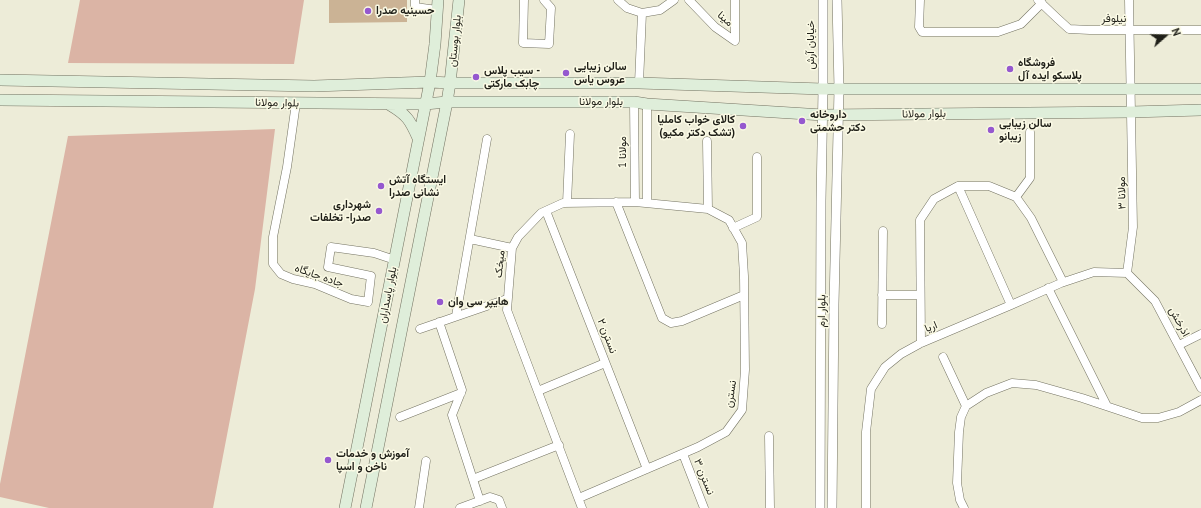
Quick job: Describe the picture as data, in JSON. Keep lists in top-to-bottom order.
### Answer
{
  "streets": {
    "main road": ["بلوار بوستان", "بلوار مولانا", "بلوار پاسداران"],
    "street": [
      "مینا",
      "نیلوفر",
      "خیابان آرش",
      "مولانا 1",
      "مولانا ۳",
      "میخک",
      "جاده جایگاه",
      "بلوار ارم",
      "اذرخش",
      "اریا",
      "نسترن ۲",
      "نسترن",
      "نسترن ۳"
    ]
  },
  "crossings": [
    ["نیلوفر", "مولانا ۳"],
    ["بلوار بوستان", "بلوار مولانا"],
    ["بلوار بوستان", "بلوار پاسداران"],
    ["خیابان آرش", "بلوار مولانا"],
    ["خیابان آرش", "بلوار ارم"],
    ["بلوار مولانا", "مولانا 1"],
    ["بلوار مولانا", "مولانا ۳"],
    ["بلوار مولانا", "جاده جایگاه"],
    ["بلوار مولانا", "بلوار پاسداران"],
    ["بلوار مولانا", "بلوار ارم"],
    ["مولانا 1", "میخک"],
    ["مولانا ۳", "اذرخش"],
    ["مولانا ۳", "اریا"],
    ["میخک", "نسترن ۲"],
    ["میخک", "نسترن"],
    ["جاده جایگاه", "بلوار پاسداران"],
    ["اذرخش", "اریا"],
    ["نسترن ۲", "نسترن"],
    ["نسترن", "نسترن ۳"]
  ],
  "places": [
    "حسینیه صدرا",
    "فروشگاه پلاسکو ایده آل",
    "سالن زیبایی عروس یاس",
    "سیب پلاس - چابک مارکتی",
    "داروخانه دکتر حشمتی",
    "کالای خواب کاملیا (تشک دکتر مکیو)",
    "سالن‌ زیبایی زیبانو",
    "ایستگاه آتش نشانی صدرا",
    "شهرداری صدرا- تخلفات",
    "هایپر سی وان",
    "آموزش و خدمات ناخن و اسپا"
  ],
  "north": "right"
}
